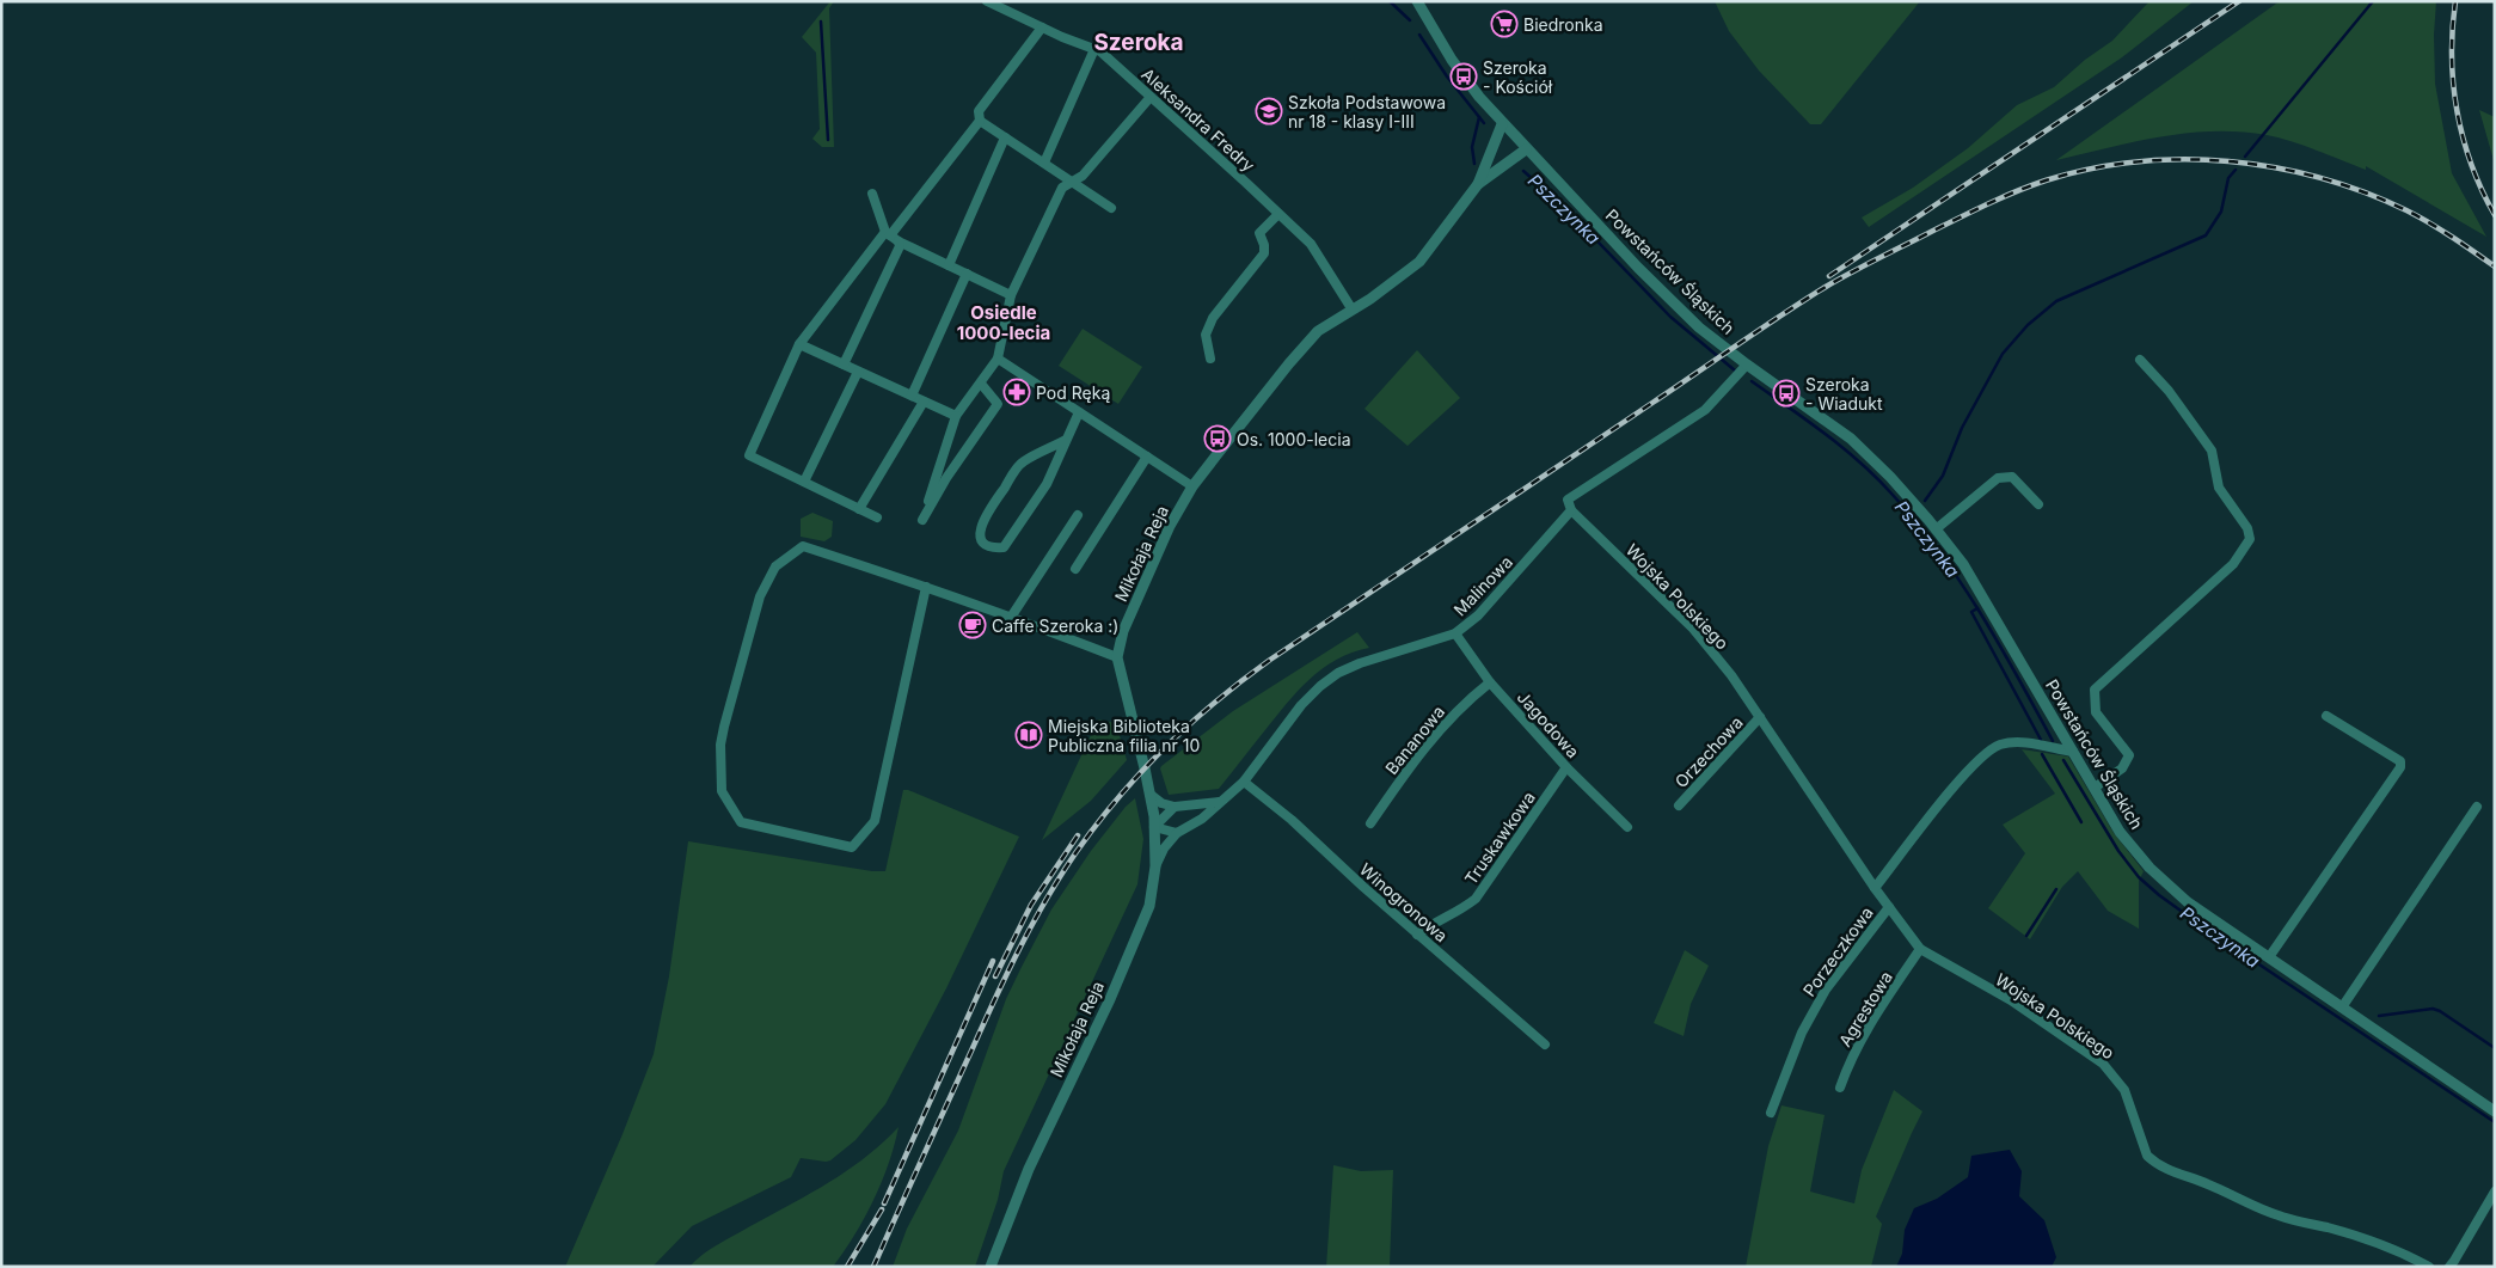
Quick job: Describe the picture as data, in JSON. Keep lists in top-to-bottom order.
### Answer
{
  "streets": {
    "street": [
      "Aleksandra Fredry",
      "Powstańców Śląskich",
      "Mikołaja Reja",
      "Malinowa",
      "Wojska Polskiego",
      "Jagodowa",
      "Bananowa",
      "Orzechowa",
      "Truskawkowa",
      "Winogronowa",
      "Porzeczkowa",
      "Agrestowa"
    ]
  },
  "crossings": [
    ["Aleksandra Fredry", "Mikołaja Reja"],
    ["Powstańców Śląskich", "Mikołaja Reja"],
    ["Powstańców Śląskich", "Malinowa"],
    ["Malinowa", "Wojska Polskiego"],
    ["Malinowa", "Jagodowa"],
    ["Malinowa", "Winogronowa"],
    ["Wojska Polskiego", "Orzechowa"],
    ["Wojska Polskiego", "Porzeczkowa"],
    ["Wojska Polskiego", "Agrestowa"],
    ["Jagodowa", "Bananowa"],
    ["Jagodowa", "Truskawkowa"],
    ["Truskawkowa", "Winogronowa"]
  ],
  "districts": ["Szeroka", "Osiedle 1000-lecia"],
  "water": ["Pszczynka"],
  "places": {
    "supermarket": ["Biedronka"],
    "bus stop": ["Szeroka - Kościół", "Szeroka - Wiadukt", "Os. 1000-lecia"],
    "school or university": ["Szkoła Podstawowa nr 18 - klasy I-III"],
    "pharmacy": ["Pod Ręką"],
    "cafe": ["Caffe Szeroka :)"],
    "library": ["Miejska Biblioteka Publiczna filia nr 10"]
  }
}
